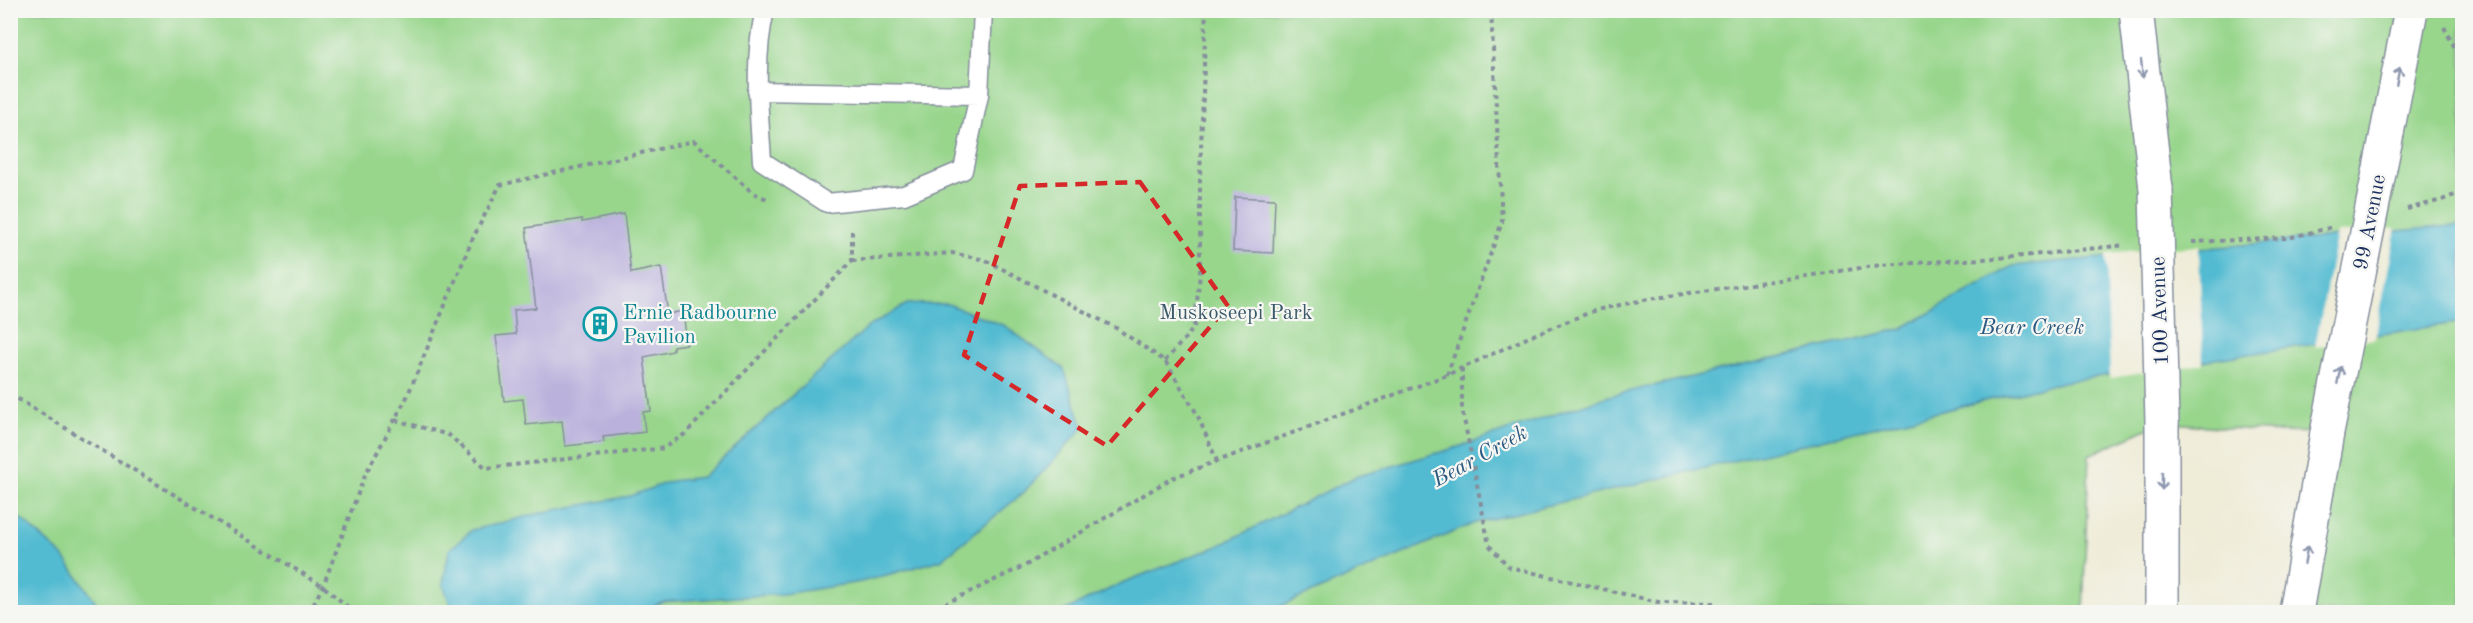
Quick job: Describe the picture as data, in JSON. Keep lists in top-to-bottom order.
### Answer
{
  "streets": {
    "main road": ["99 Avenue", "100 Avenue"]
  },
  "one_way": ["99 Avenue", "100 Avenue"],
  "water": ["Bear Creek"],
  "parks": ["Muskoseepi Park"],
  "places": {
    "building": ["Ernie Radbourne Pavilion"]
  }
}
